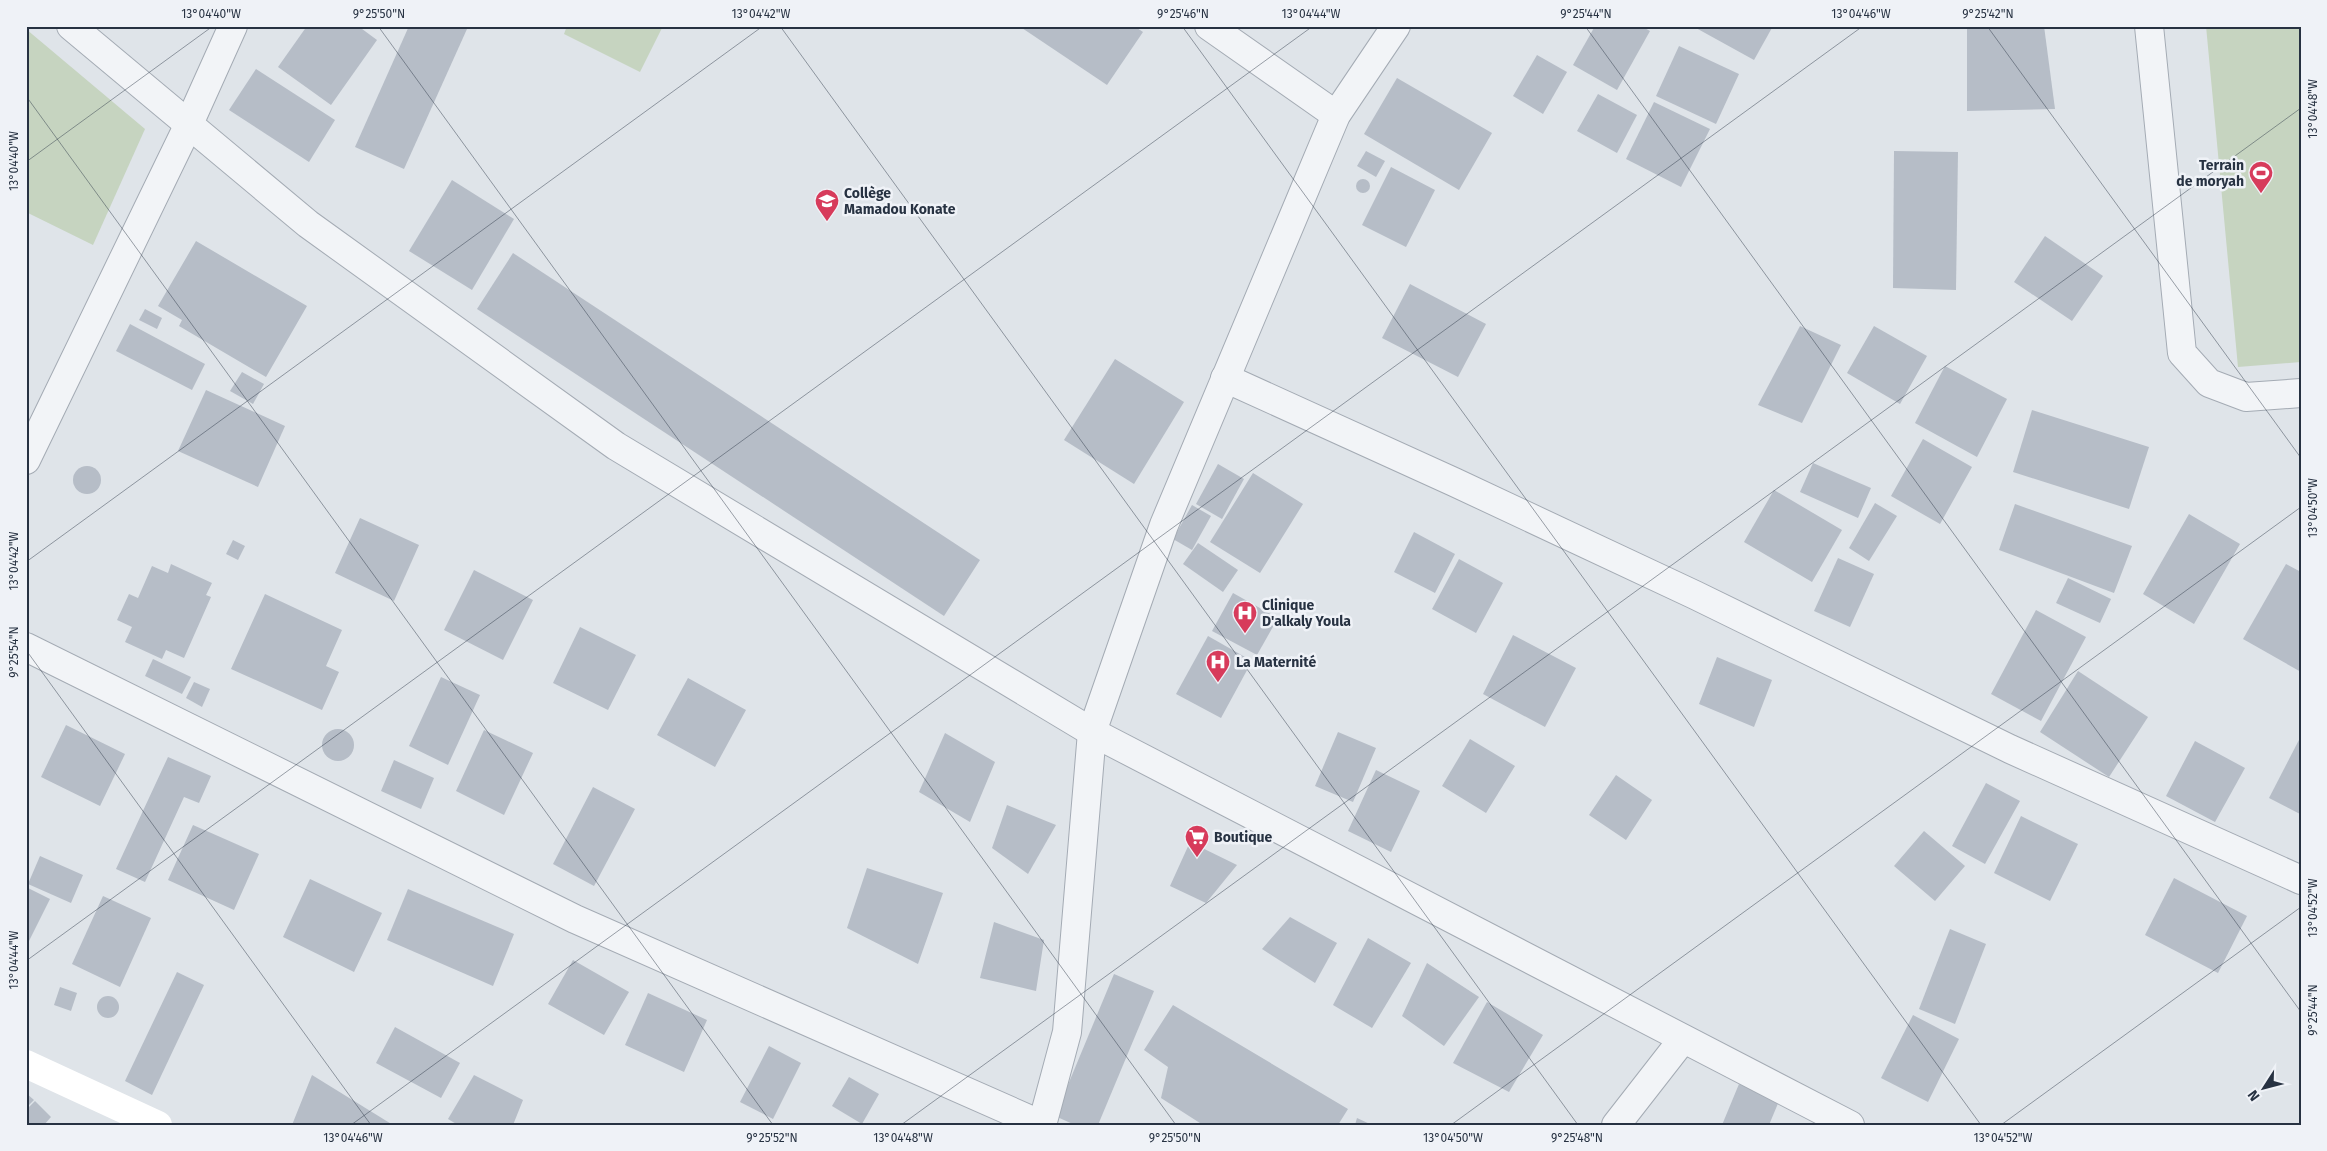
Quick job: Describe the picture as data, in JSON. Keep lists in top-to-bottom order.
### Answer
{
  "places": {
    "sports": ["Terrain de moryah"],
    "school or university": ["Collège Mamadou Konate"],
    "hospital": ["Clinique D'alkaly Youla", "La Maternité"],
    "supermarket": ["Boutique"]
  },
  "north": "bottom left",
  "coordinates": [
    "13°04'40\"W",
    "9°25'50\"N",
    "13°04'42\"W",
    "9°25'46\"N",
    "13°04'44\"W",
    "9°25'44\"N",
    "13°04'46\"W",
    "9°25'42\"N",
    "13°04'48\"W",
    "13°04'50\"W",
    "9°25'54\"N",
    "13°04'52\"W",
    "9°25'52\"N",
    "9°25'48\"N"
  ]
}
